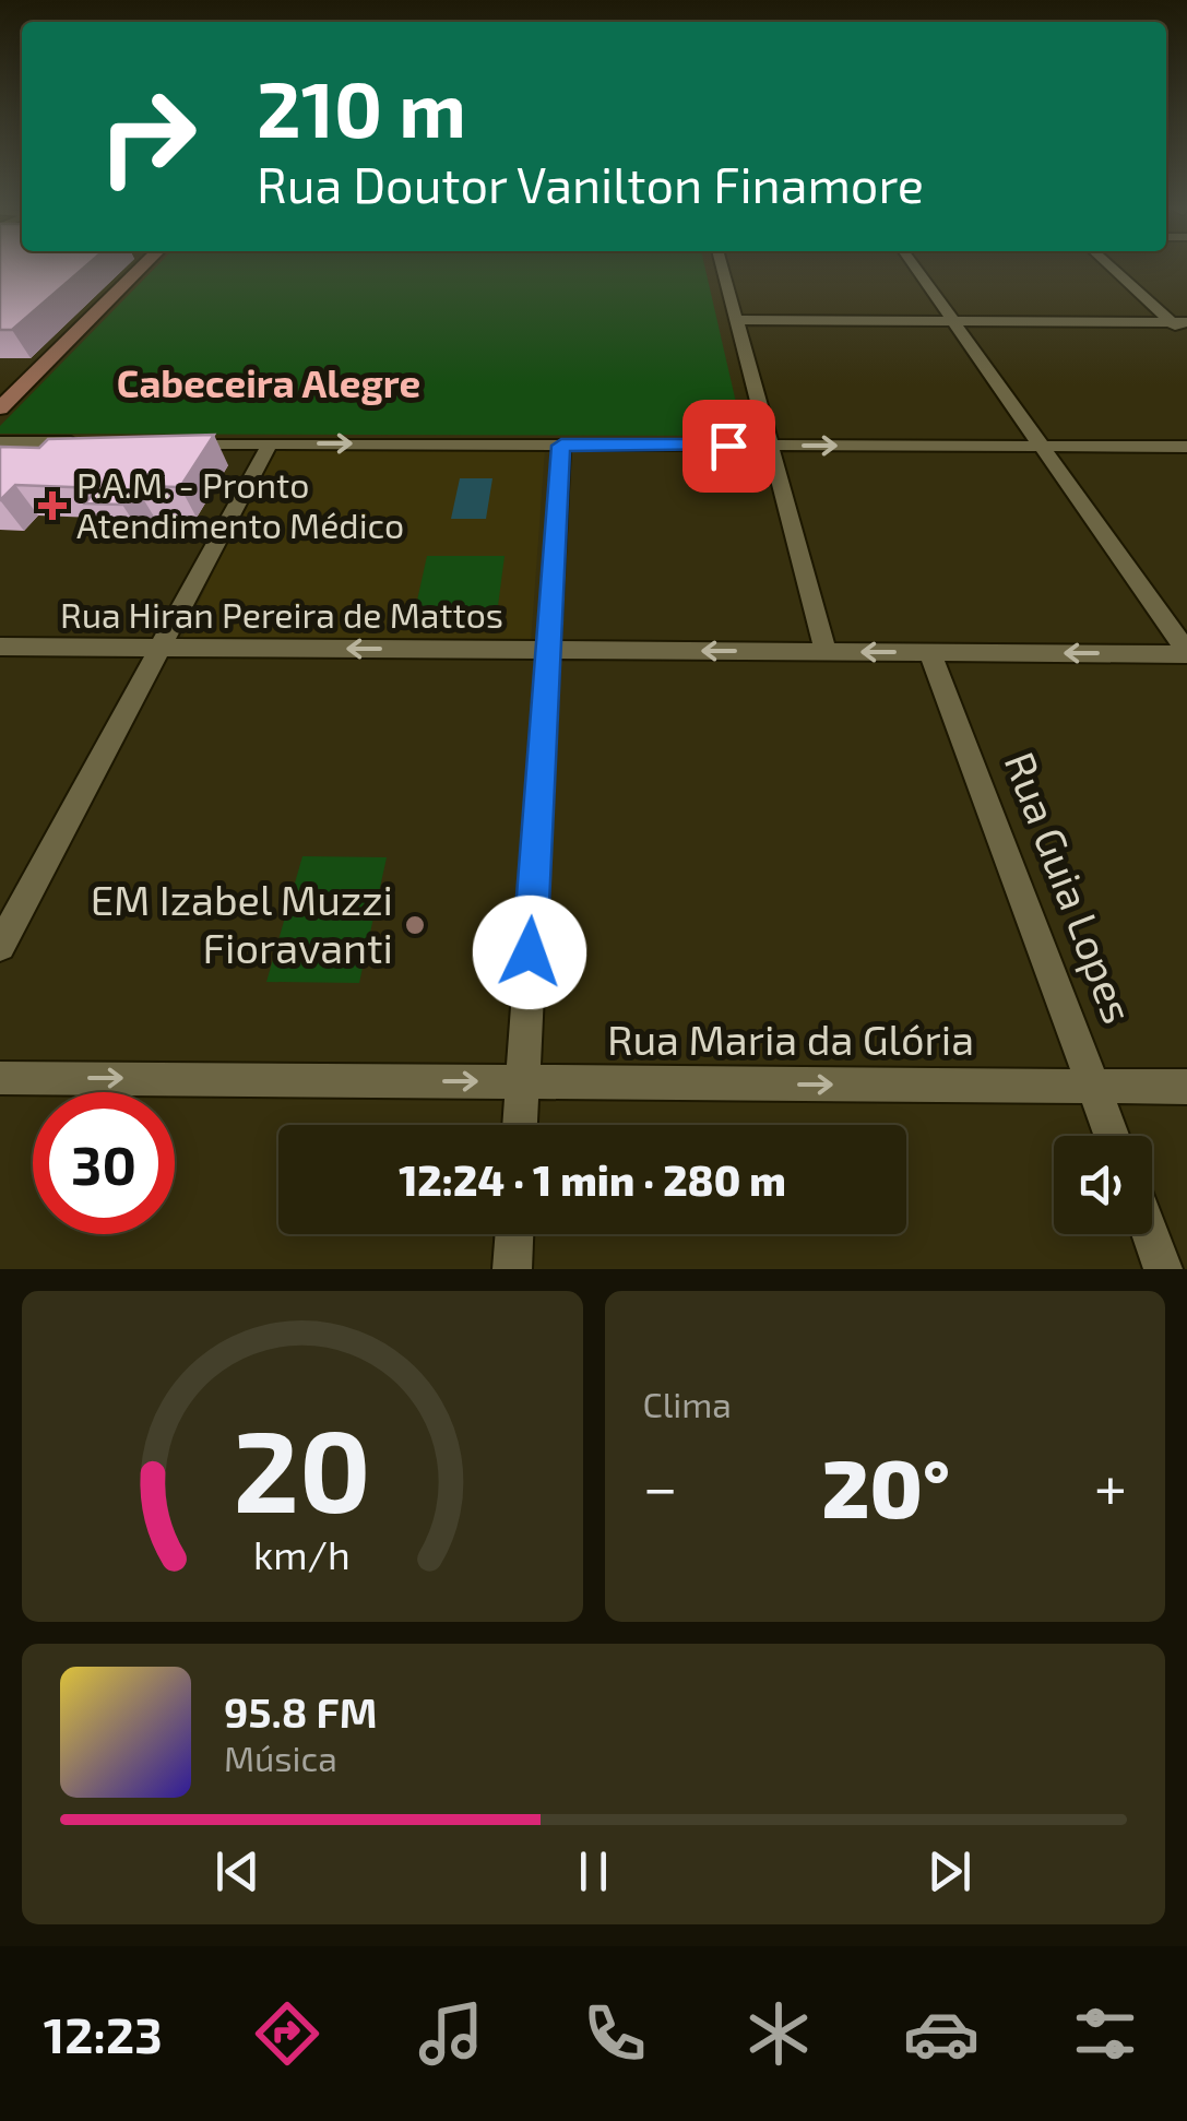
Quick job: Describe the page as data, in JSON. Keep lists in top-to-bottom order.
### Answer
{
  "streets": {
    "street": ["Rua Hiran Pereira de Mattos", "Rua Guia Lopes", "Rua Maria da Glória"]
  },
  "crossings": [
    ["Rua Hiran Pereira de Mattos", "Rua Guia Lopes"],
    ["Rua Guia Lopes", "Rua Maria da Glória"]
  ],
  "one_way": ["Rua Hiran Pereira de Mattos", "Rua Maria da Glória"],
  "districts": ["Cabeceira Alegre"],
  "places": {
    "health": ["P.A.M. - Pronto Atendimento Médico"],
    "other": ["EM Izabel Muzzi Fioravanti"]
  },
  "page": {
    "turn": ["210 m", "Rua Doutor Vanilton Finamore"],
    "limit": "30",
    "trip": "12:24 · 1 min · 280 m",
    "tile": "Clima",
    "heat": ["−", "20°", "+"],
    "song": ["95.8 FM", "Música"],
    "tabs": "12:23",
    "gauge": ["20", "km/h"]
  }
}
